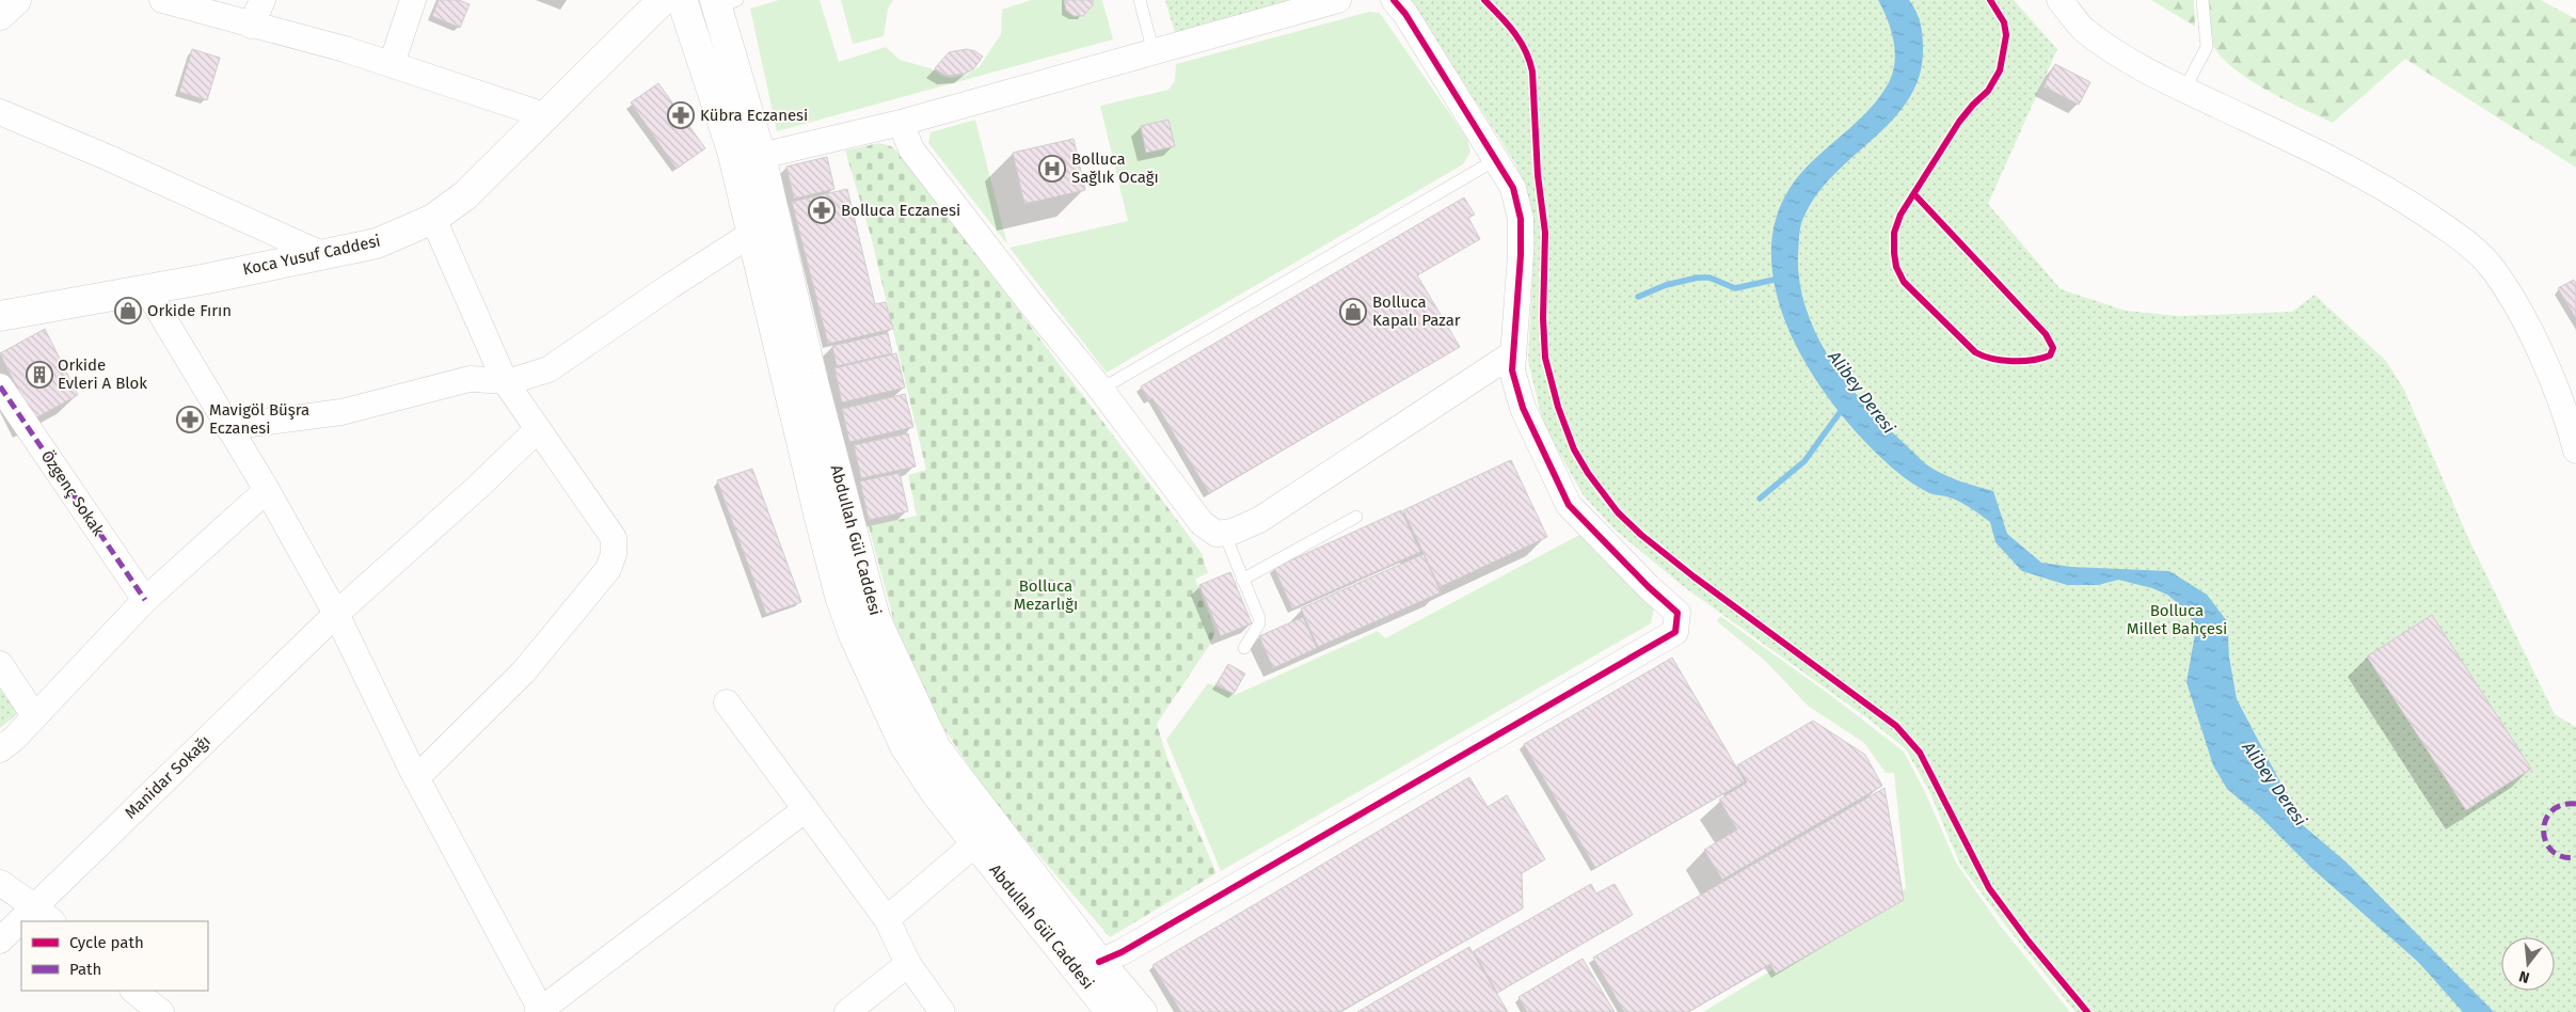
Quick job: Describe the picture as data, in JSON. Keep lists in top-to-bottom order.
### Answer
{
  "streets": {
    "street": [
      "Koca Yusuf Caddesi",
      "Özgenç Sokak",
      "Abdullah Gül Caddesi",
      "Manidar Sokağı"
    ]
  },
  "water": ["Alibey Deresi"],
  "parks": ["Bolluca Mezarlığı", "Bolluca Millet Bahçesi"],
  "places": {
    "pharmacy": ["Kübra Eczanesi", "Bolluca Eczanesi", "Mavigöl Büşra Eczanesi"],
    "hospital": ["Bolluca Sağlık Ocağı"],
    "shop": ["Orkide Fırın", "Bolluca Kapalı Pazar"],
    "building": ["Orkide Evleri A Blok"]
  },
  "legend": ["Cycle path", "Path"],
  "north": "bottom"
}
